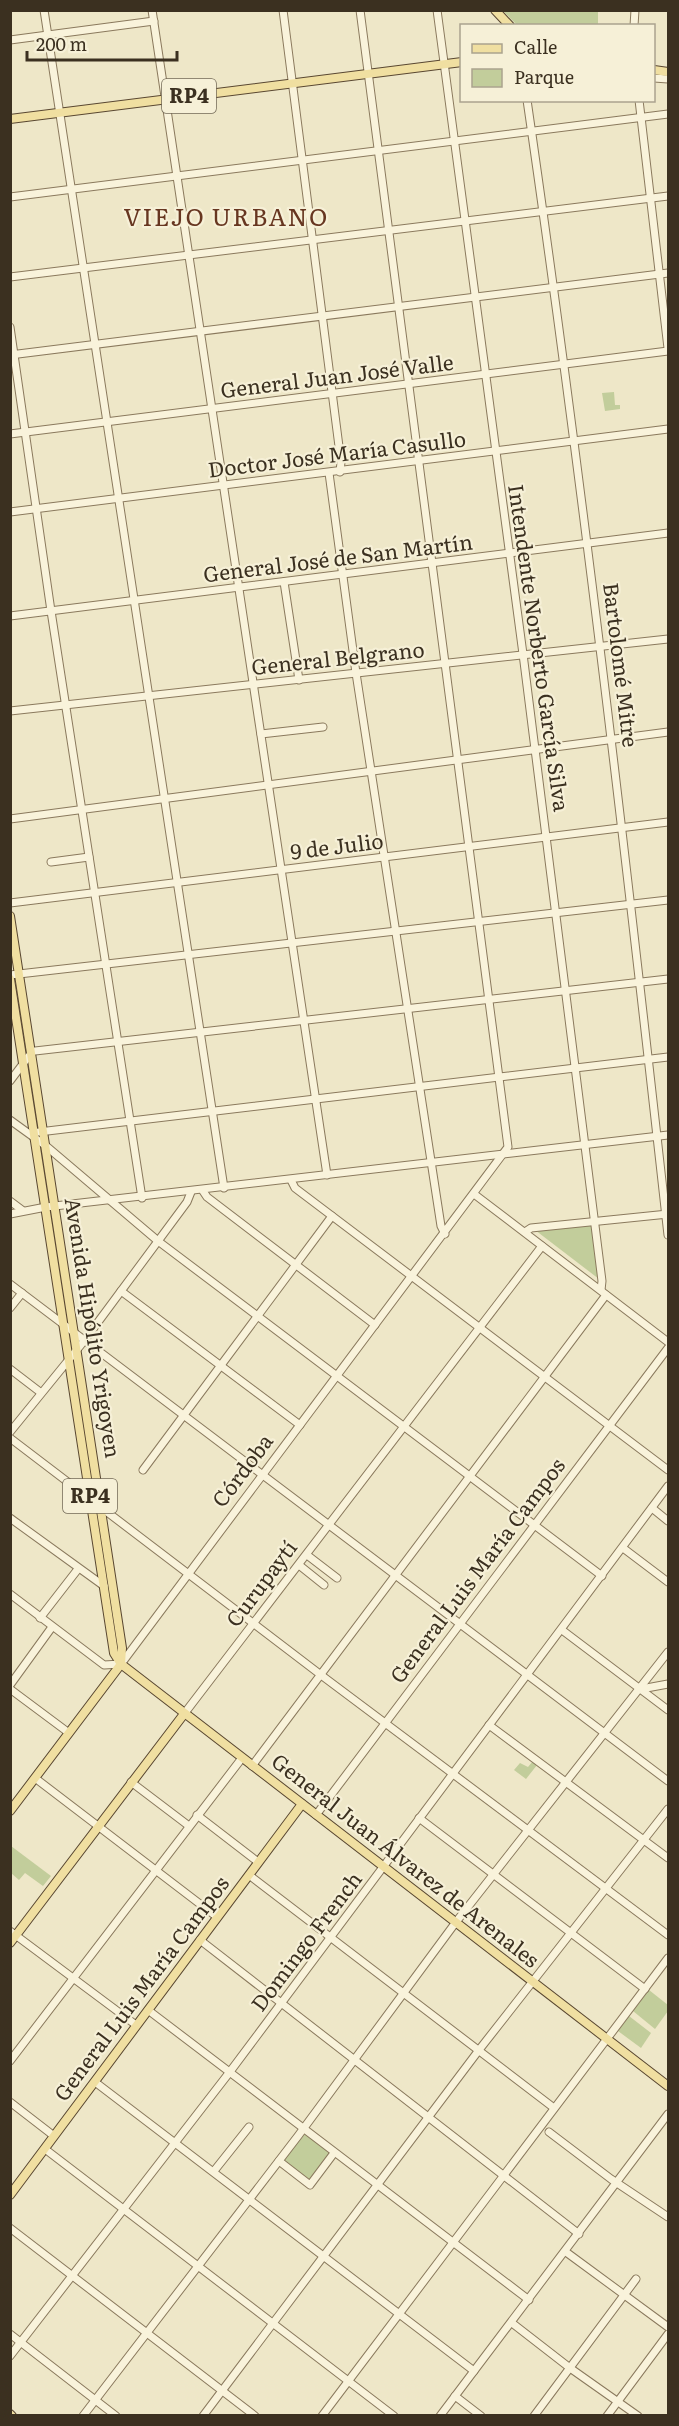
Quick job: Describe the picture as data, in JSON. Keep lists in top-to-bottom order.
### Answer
{
  "streets": {
    "main road": [
      "RP4",
      "Avenida Hipólito Yrigoyen",
      "Córdoba",
      "General Luis María Campos",
      "Curupaytí",
      "General Juan Álvarez de Arenales"
    ],
    "street": [
      "General Juan José Valle",
      "Doctor José María Casullo",
      "General José de San Martín",
      "Intendente Norberto García Silva",
      "General Belgrano",
      "Bartolomé Mitre",
      "9 de Julio",
      "Domingo French"
    ]
  },
  "crossings": [
    ["RP4", "Intendente Norberto García Silva"],
    ["General Juan José Valle", "Intendente Norberto García Silva"],
    ["General Juan José Valle", "Bartolomé Mitre"],
    ["Doctor José María Casullo", "Intendente Norberto García Silva"],
    ["Doctor José María Casullo", "Bartolomé Mitre"],
    ["General José de San Martín", "Intendente Norberto García Silva"],
    ["General José de San Martín", "Bartolomé Mitre"],
    ["Intendente Norberto García Silva", "General Belgrano"],
    ["Intendente Norberto García Silva", "9 de Julio"],
    ["General Belgrano", "Bartolomé Mitre"],
    ["Bartolomé Mitre", "9 de Julio"],
    ["Avenida Hipólito Yrigoyen", "Córdoba"],
    ["Avenida Hipólito Yrigoyen", "General Juan Álvarez de Arenales"],
    ["Córdoba", "General Juan Álvarez de Arenales"],
    ["General Luis María Campos", "General Juan Álvarez de Arenales"],
    ["Curupaytí", "General Juan Álvarez de Arenales"],
    ["General Juan Álvarez de Arenales", "Domingo French"]
  ],
  "districts": ["VIEJO URBANO"],
  "legend": ["Calle", "Parque"],
  "scale_bar": "200 m"
}
